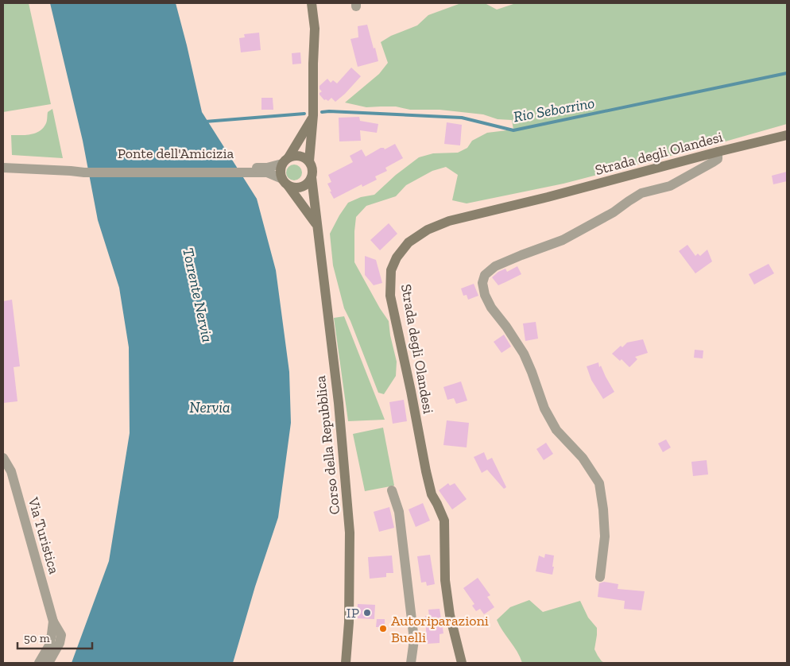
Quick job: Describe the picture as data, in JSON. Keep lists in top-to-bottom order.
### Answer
{
  "streets": {
    "main road": ["Strada degli Olandesi", "Corso della Repubblica"],
    "street": ["Ponte dell'Amicizia", "Via Turistica"]
  },
  "water": ["Rio Seborrino", "Torrente Nervia", "Nervia"],
  "places": ["IP", "Autoriparazioni Buelli"],
  "scale_bar": "50 m"
}
